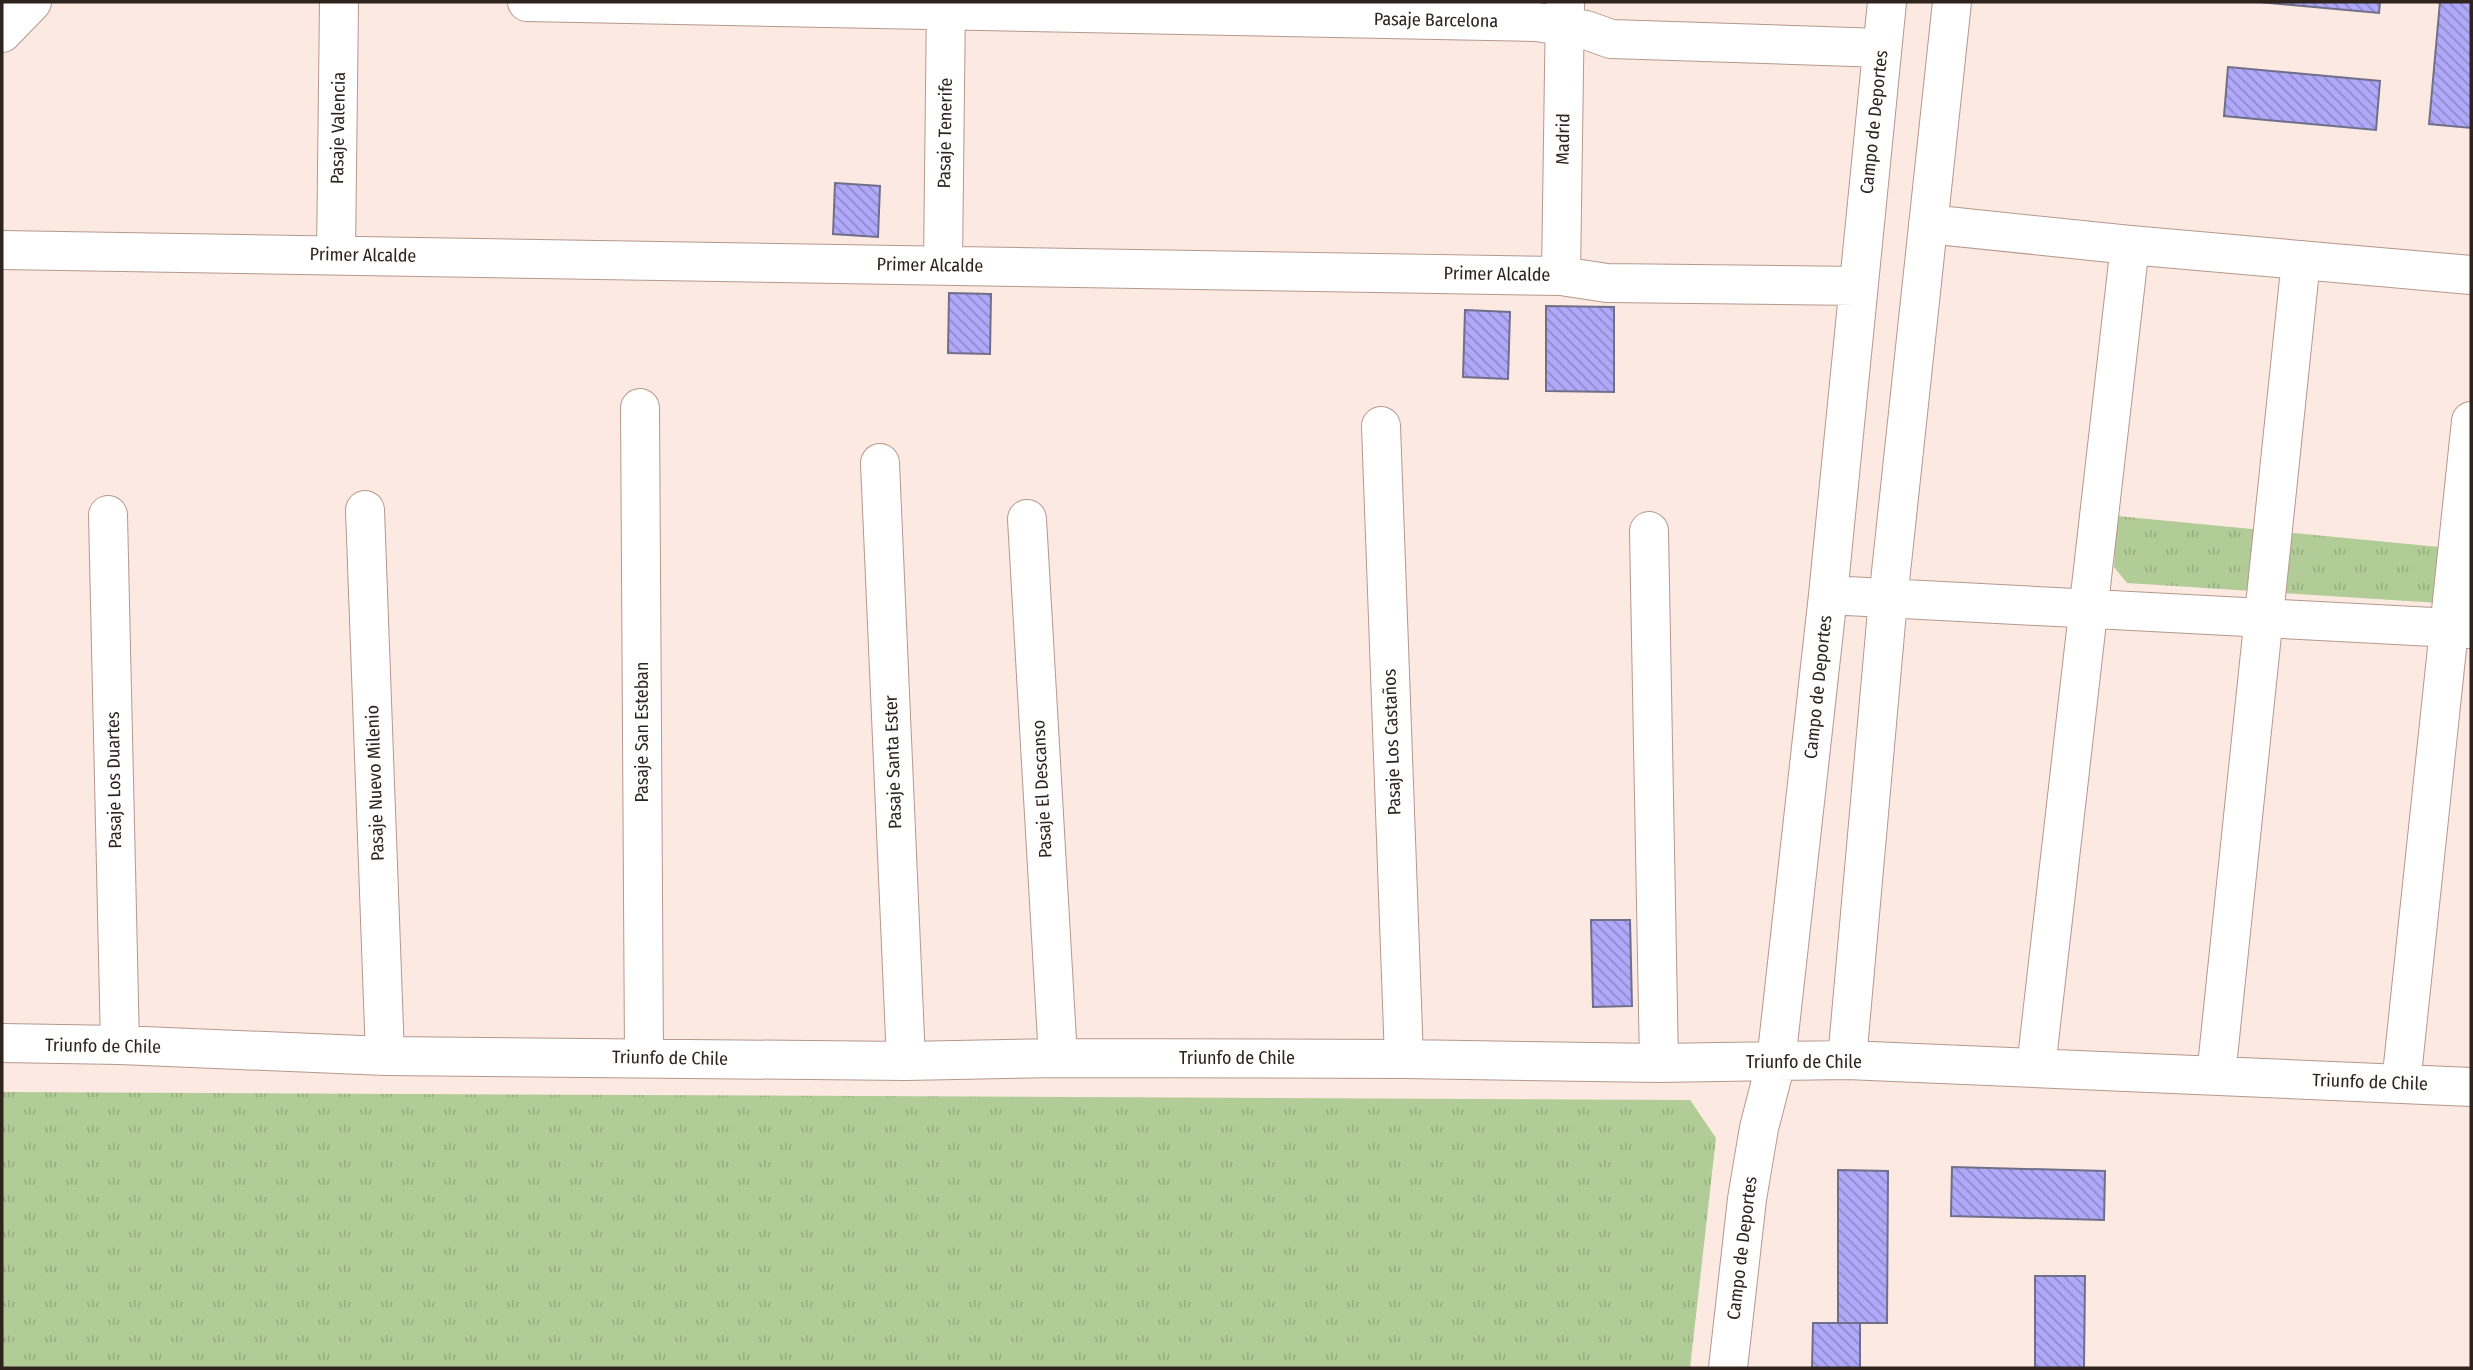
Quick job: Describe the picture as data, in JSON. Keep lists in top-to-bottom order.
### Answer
{
  "streets": {
    "street": [
      "Pasaje Barcelona",
      "Campo de Deportes",
      "Pasaje Valencia",
      "Pasaje Tenerife",
      "Madrid",
      "Primer Alcalde",
      "Pasaje San Esteban",
      "Pasaje Los Castaños",
      "Pasaje Santa Ester",
      "Pasaje Los Duartes",
      "Pasaje Nuevo Milenio",
      "Pasaje El Descanso",
      "Triunfo de Chile"
    ]
  },
  "crossings": [
    ["Pasaje Barcelona", "Campo de Deportes"],
    ["Pasaje Barcelona", "Pasaje Tenerife"],
    ["Pasaje Barcelona", "Madrid"],
    ["Campo de Deportes", "Primer Alcalde"],
    ["Campo de Deportes", "Triunfo de Chile"],
    ["Pasaje Valencia", "Primer Alcalde"],
    ["Pasaje Tenerife", "Primer Alcalde"],
    ["Madrid", "Primer Alcalde"],
    ["Pasaje San Esteban", "Triunfo de Chile"],
    ["Pasaje Los Castaños", "Triunfo de Chile"],
    ["Pasaje Santa Ester", "Triunfo de Chile"],
    ["Pasaje Los Duartes", "Triunfo de Chile"],
    ["Pasaje Nuevo Milenio", "Triunfo de Chile"],
    ["Pasaje El Descanso", "Triunfo de Chile"]
  ]
}
